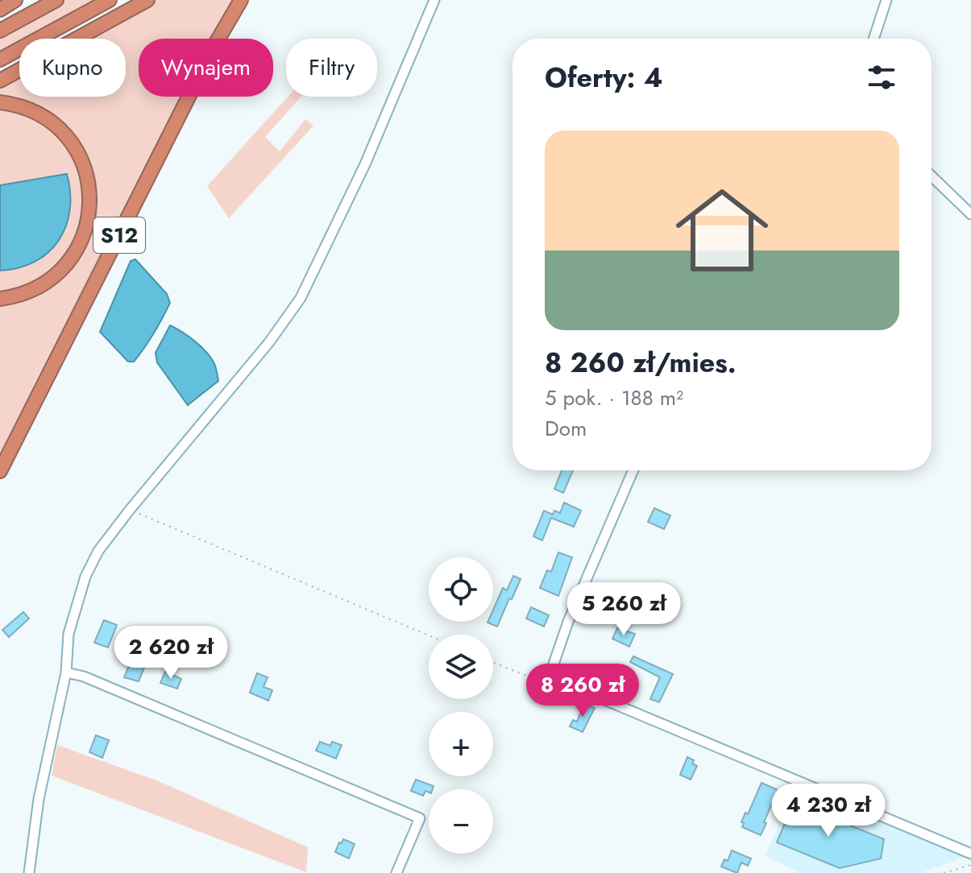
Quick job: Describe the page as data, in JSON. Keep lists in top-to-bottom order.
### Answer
{
  "streets": {
    "highway": ["S12"]
  },
  "page": {
    "chip": ["Kupno", "Wynajem", "Filtry"],
    "heading": "Oferty: 4",
    "list": [
      {
        "name": "8 260 zł/mies.",
        "note": "5 pok. · 188 m² · Dom"
      }
    ],
    "map_buttons": ["+", "−"],
    "price": [
      "5 260 zł",
      "2 620 zł",
      "8 260 zł",
      "4 230 zł"
    ]
  }
}
